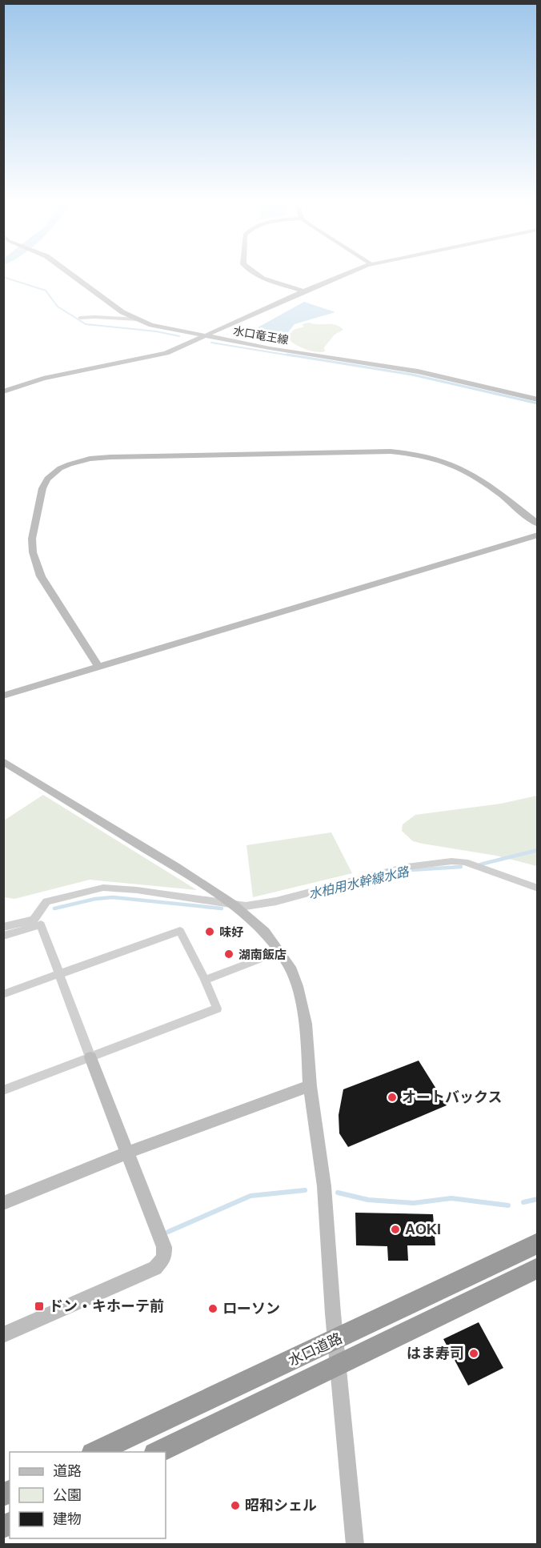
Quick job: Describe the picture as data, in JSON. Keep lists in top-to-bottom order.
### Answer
{
  "streets": {
    "highway": ["水口道路"],
    "street": ["水口竜王線"]
  },
  "water": ["水柏用水幹線水路"],
  "places": {
    "other": [
      "味好",
      "湖南飯店",
      "オートバックス",
      "AOKI",
      "ローソン",
      "はま寿司",
      "昭和シェル"
    ],
    "transit": ["ドン・キホーテ前"]
  },
  "legend": ["道路", "公園", "建物"]
}
